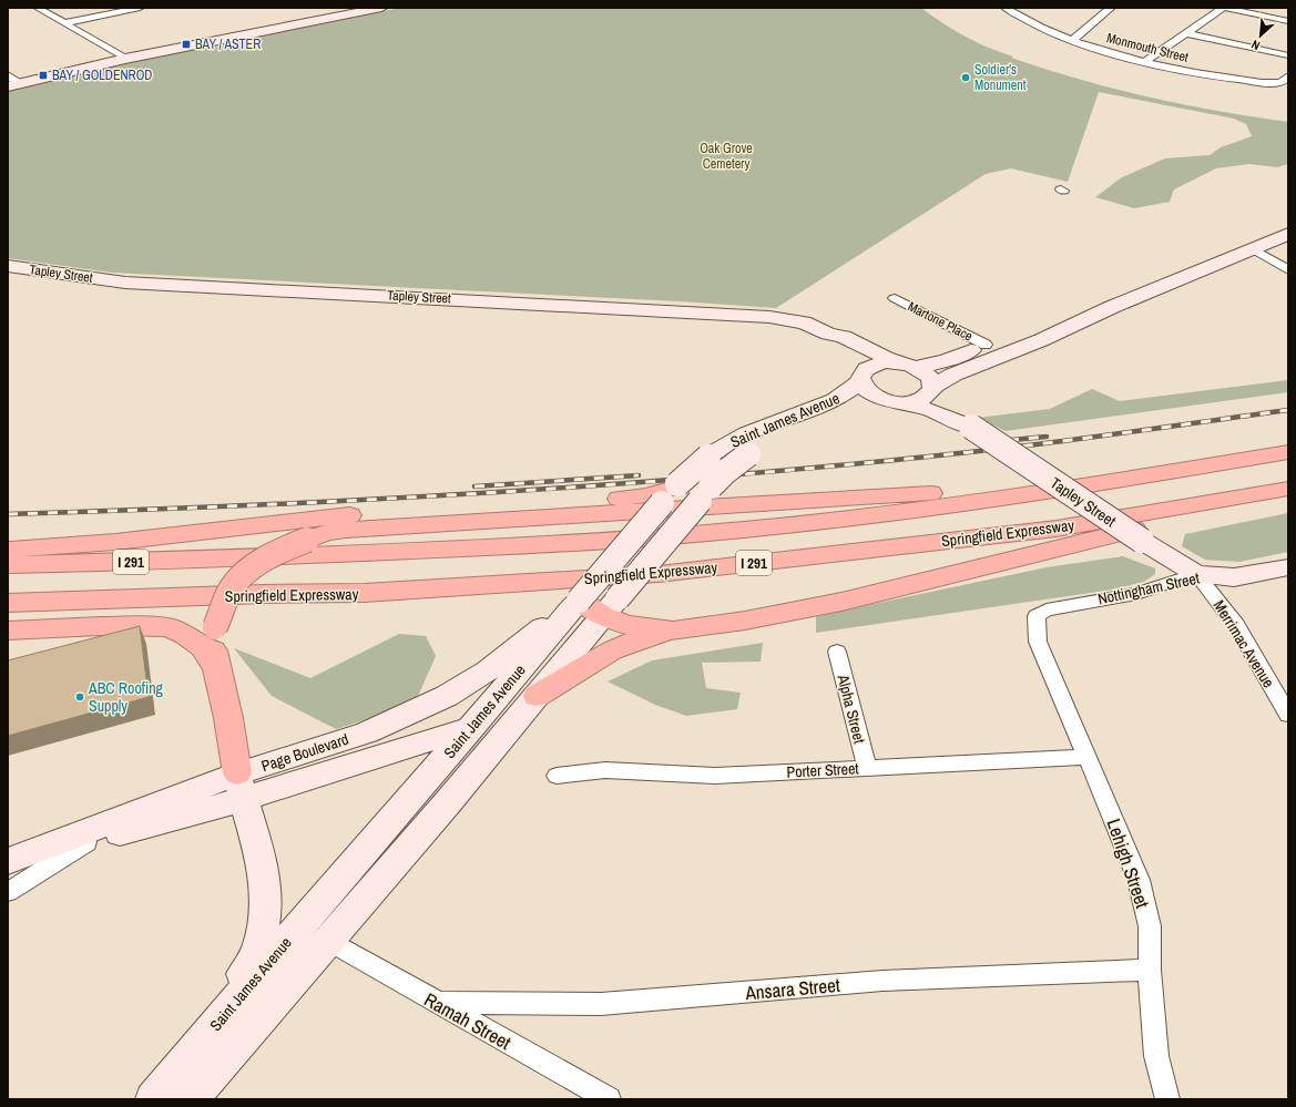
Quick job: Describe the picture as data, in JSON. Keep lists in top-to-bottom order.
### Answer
{
  "streets": {
    "highway": ["Springfield Expressway", "I 291"],
    "main road": [
      "Tapley Street",
      "Saint James Avenue",
      "Nottingham Street",
      "Page Boulevard"
    ],
    "street": [
      "Monmouth Street",
      "Martone Place",
      "Merrimac Avenue",
      "Alpha Street",
      "Porter Street",
      "Lehigh Street",
      "Ansara Street",
      "Ramah Street"
    ]
  },
  "crossings": [
    ["Tapley Street", "Saint James Avenue"],
    ["Tapley Street", "Nottingham Street"],
    ["Tapley Street", "Merrimac Avenue"],
    ["Saint James Avenue", "Page Boulevard"],
    ["Saint James Avenue", "Ramah Street"],
    ["Nottingham Street", "Merrimac Avenue"],
    ["Nottingham Street", "Lehigh Street"],
    ["Alpha Street", "Porter Street"],
    ["Porter Street", "Lehigh Street"],
    ["Lehigh Street", "Ansara Street"],
    ["Ansara Street", "Ramah Street"]
  ],
  "parks": ["Oak Grove Cemetery"],
  "places": {
    "transit": ["BAY / ASTER", "BAY / GOLDENROD"],
    "other": ["Soldier's Monument", "ABC Roofing Supply"]
  },
  "north": "bottom left"
}
